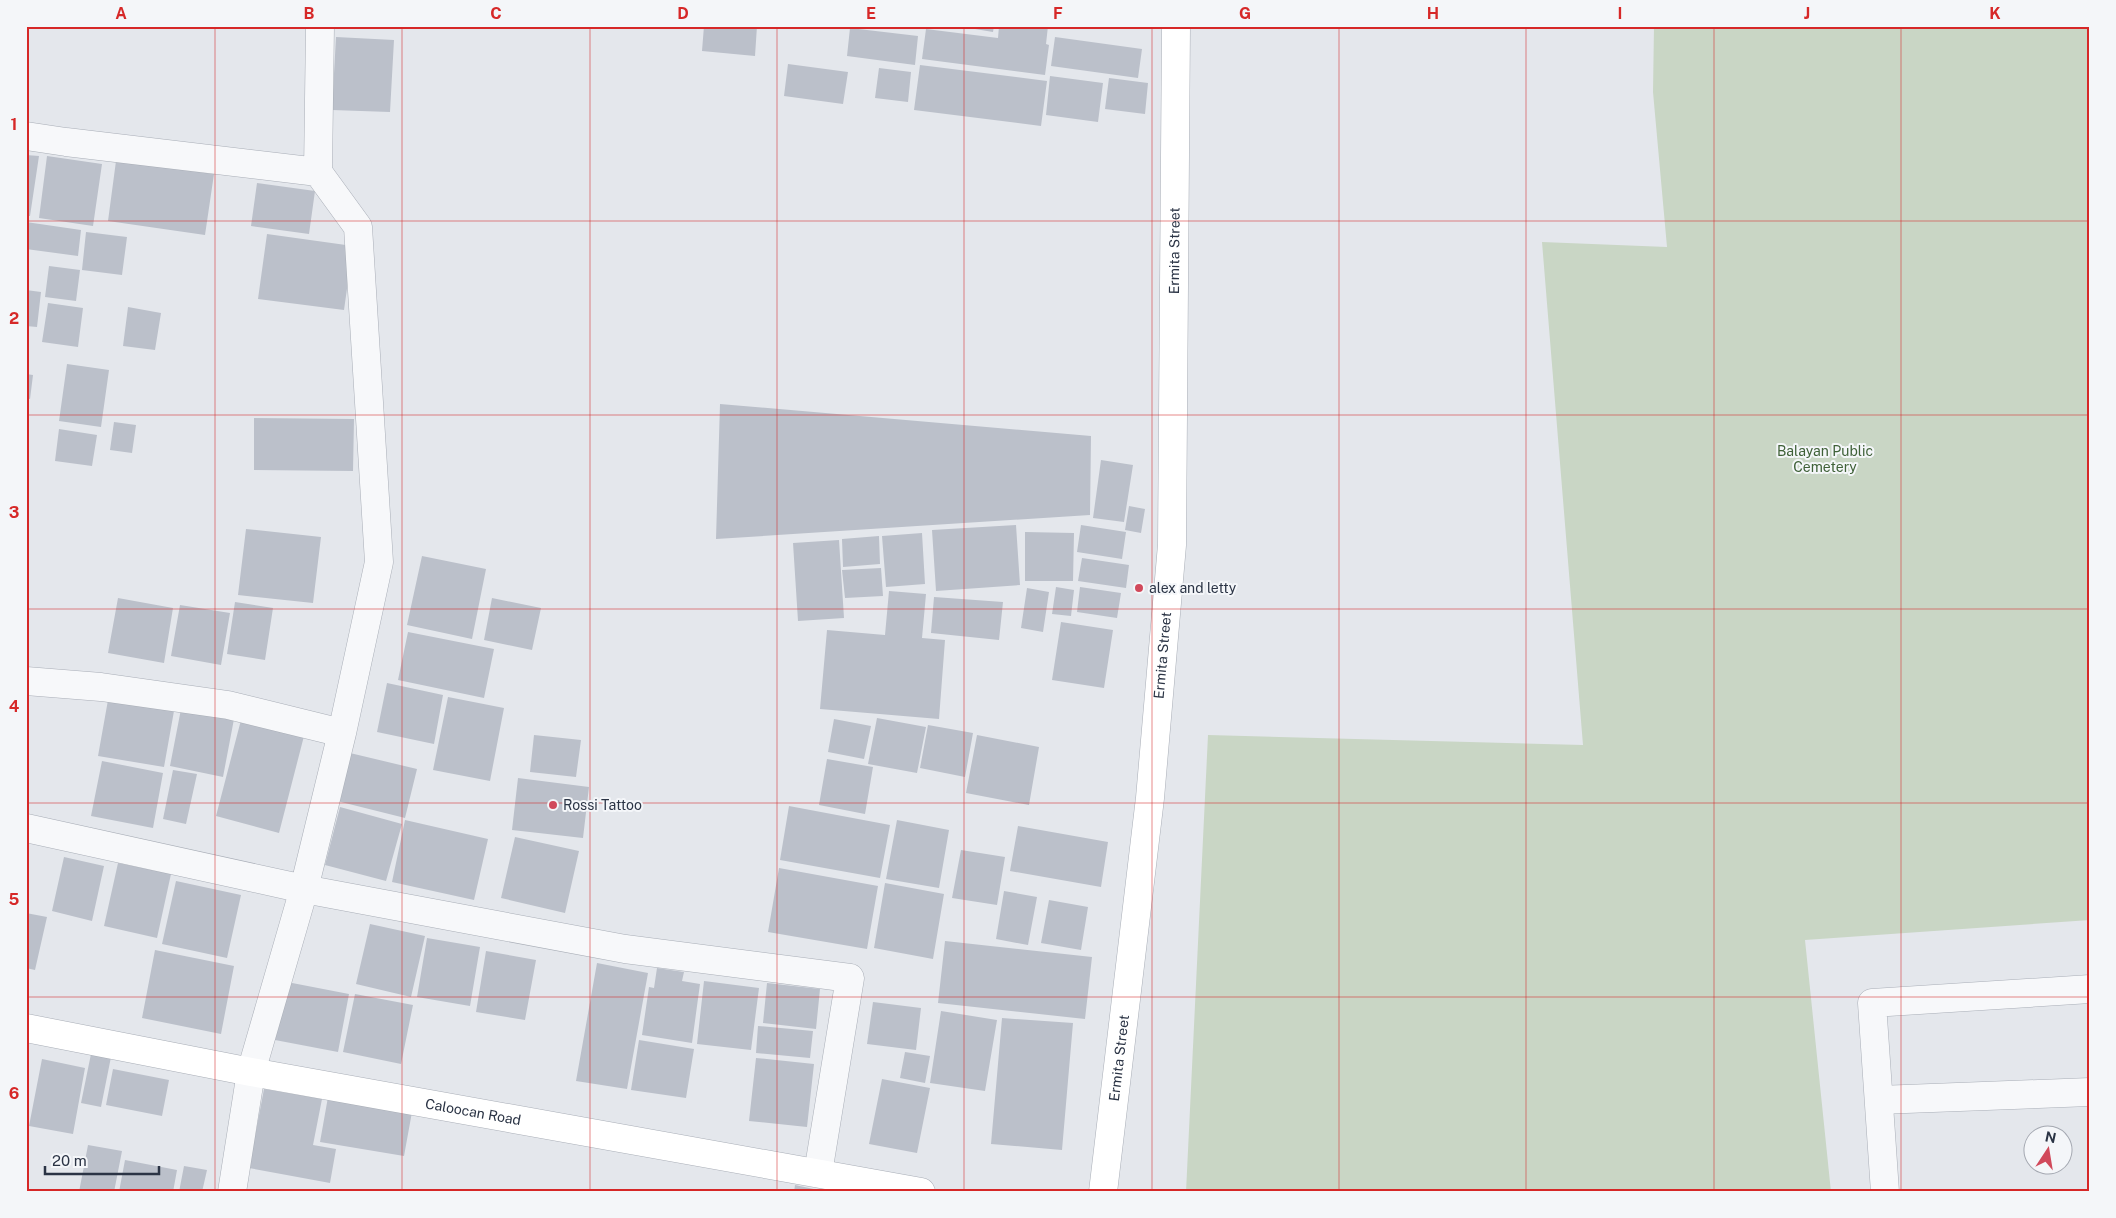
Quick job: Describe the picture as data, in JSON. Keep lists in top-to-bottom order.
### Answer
{
  "streets": {
    "main road": ["Ermita Street", "Caloocan Road"]
  },
  "parks": ["Balayan Public Cemetery"],
  "places": ["alex and letty", "Rossi Tattoo"],
  "scale_bar": "20 m",
  "north": "top",
  "grid": {
    "columns": [
      "A",
      "B",
      "C",
      "D",
      "E",
      "F",
      "G",
      "H",
      "I",
      "J",
      "K"
    ],
    "rows": [
      "1",
      "2",
      "3",
      "4",
      "5",
      "6"
    ]
  }
}
